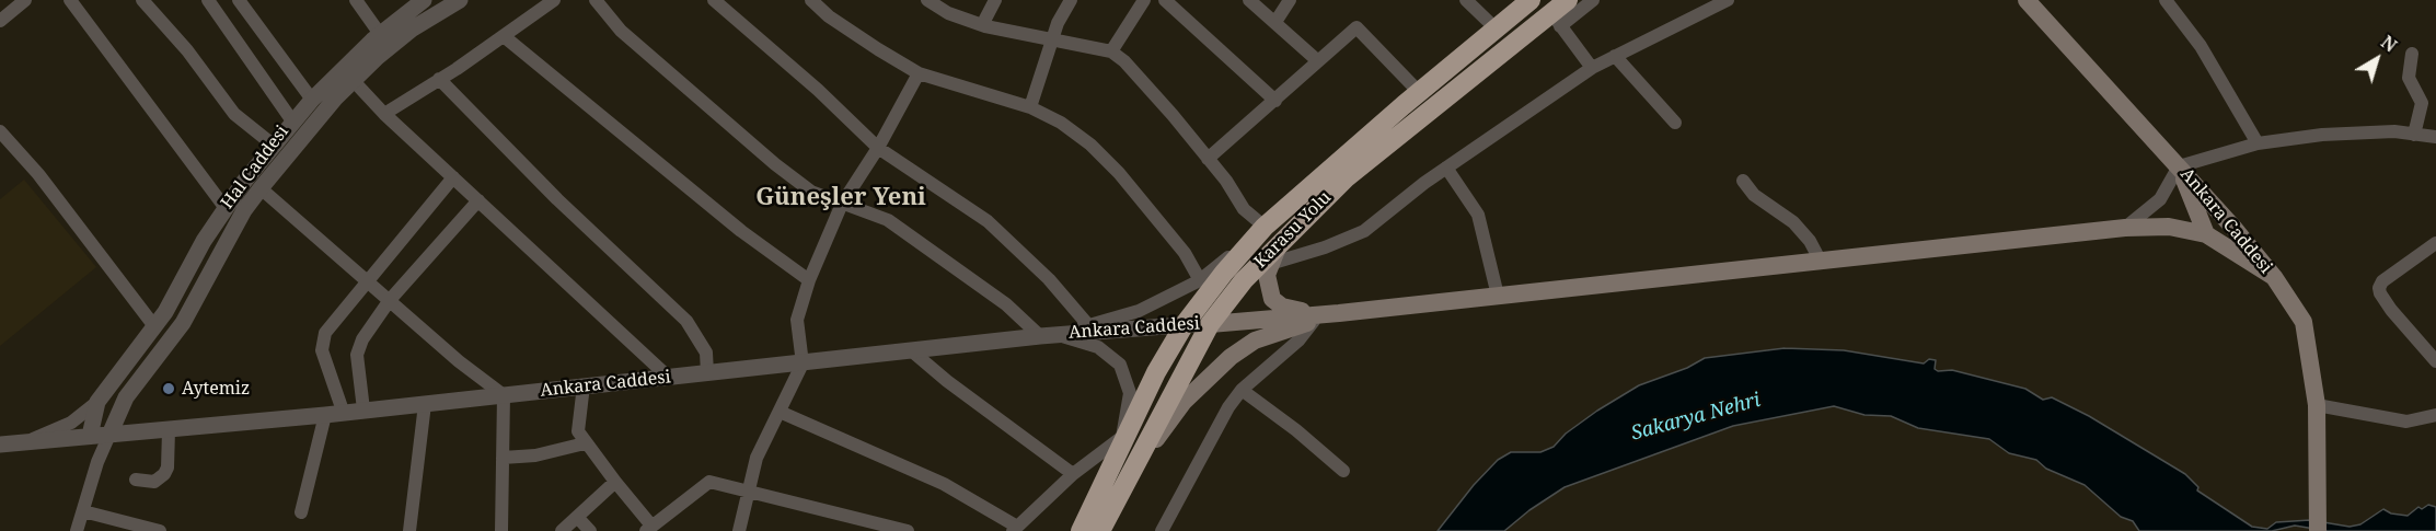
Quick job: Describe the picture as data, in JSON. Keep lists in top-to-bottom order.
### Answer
{
  "streets": {
    "highway": ["Karasu Yolu"],
    "main road": ["Ankara Caddesi"],
    "street": ["Hal Caddesi"]
  },
  "crossings": [
    ["Hal Caddesi", "Ankara Caddesi"],
    ["Ankara Caddesi", "Karasu Yolu"]
  ],
  "districts": ["Güneşler Yeni"],
  "water": ["Sakarya Nehri"],
  "places": ["Aytemiz"],
  "north": "top right"
}
